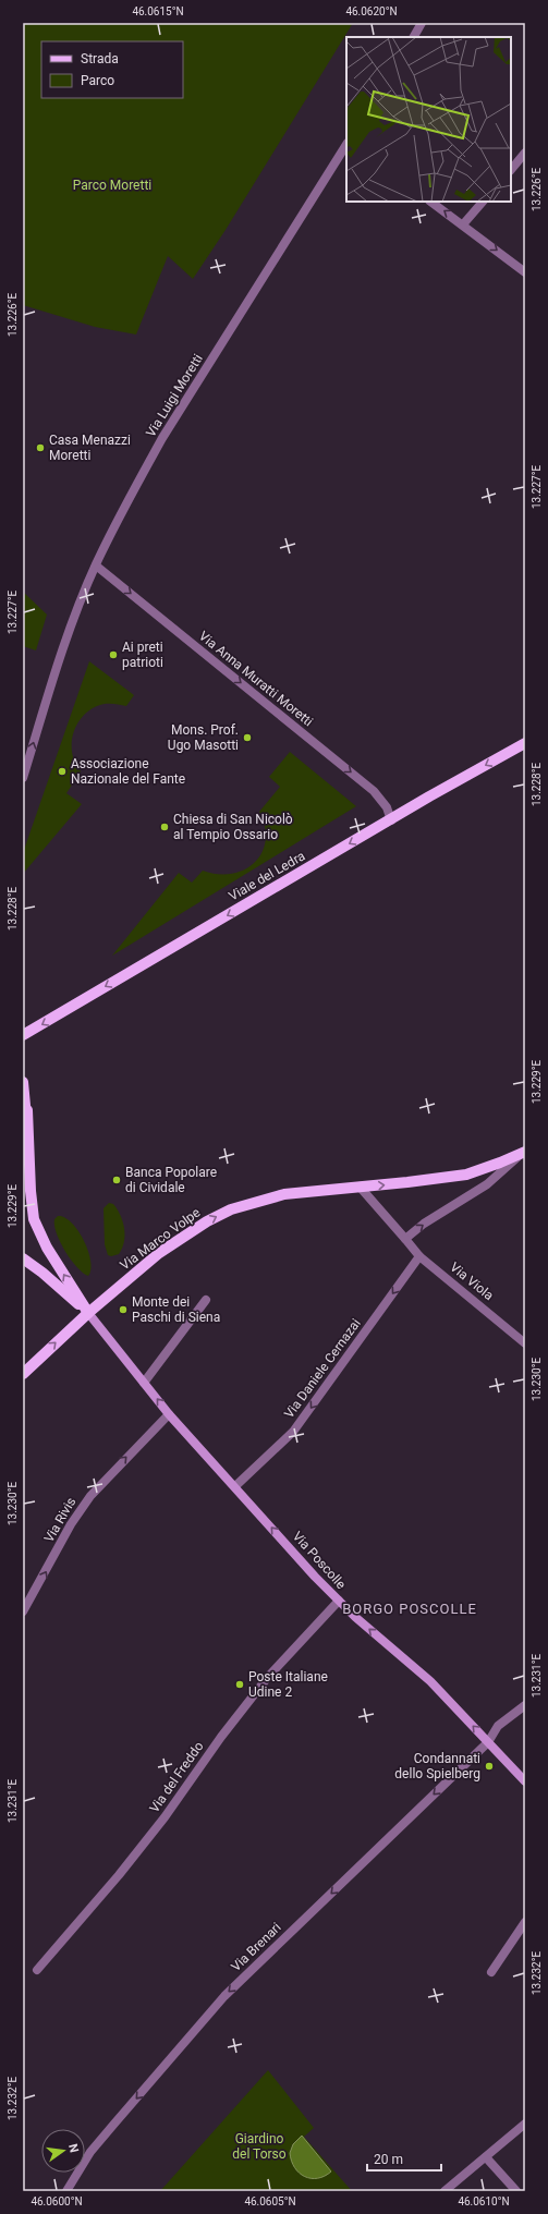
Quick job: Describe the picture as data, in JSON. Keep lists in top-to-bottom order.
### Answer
{
  "streets": {
    "main road": ["Viale del Ledra", "Via Marco Volpe"],
    "street": [
      "Via Luigi Moretti",
      "Via Anna Muratti Moretti",
      "Via Viola",
      "Via Daniele Cernazai",
      "Via Rivis",
      "Via Poscolle",
      "Via del Freddo",
      "Via Brenari"
    ]
  },
  "crossings": [
    ["Via Luigi Moretti", "Via Anna Muratti Moretti"],
    ["Via Anna Muratti Moretti", "Viale del Ledra"],
    ["Via Marco Volpe", "Via Viola"],
    ["Via Marco Volpe", "Via Poscolle"],
    ["Via Viola", "Via Daniele Cernazai"],
    ["Via Daniele Cernazai", "Via Poscolle"],
    ["Via Rivis", "Via Poscolle"],
    ["Via Poscolle", "Via del Freddo"],
    ["Via Poscolle", "Via Brenari"]
  ],
  "one_way": [
    "Via Anna Muratti Moretti",
    "Viale del Ledra",
    "Via Marco Volpe",
    "Via Daniele Cernazai",
    "Via Rivis",
    "Via Poscolle",
    "Via Brenari"
  ],
  "districts": ["BORGO POSCOLLE"],
  "parks": ["Parco Moretti", "Giardino del Torso"],
  "places": [
    "Casa Menazzi Moretti",
    "Ai preti patrioti",
    "Mons. Prof. Ugo Masotti",
    "Associazione Nazionale del Fante",
    "Chiesa di San Nicolò al Tempio Ossario",
    "Banca Popolare di Cividale",
    "Monte dei Paschi di Siena",
    "Poste Italiane Udine 2",
    "Condannati dello Spielberg"
  ],
  "legend": ["Strada", "Parco"],
  "scale_bar": "20 m",
  "north": "right",
  "coordinates": [
    "46.0615°N",
    "46.0620°N",
    "13.226°E",
    "13.227°E",
    "13.228°E",
    "13.229°E",
    "13.230°E",
    "13.231°E",
    "13.232°E",
    "46.0600°N",
    "46.0605°N",
    "46.0610°N"
  ]
}
